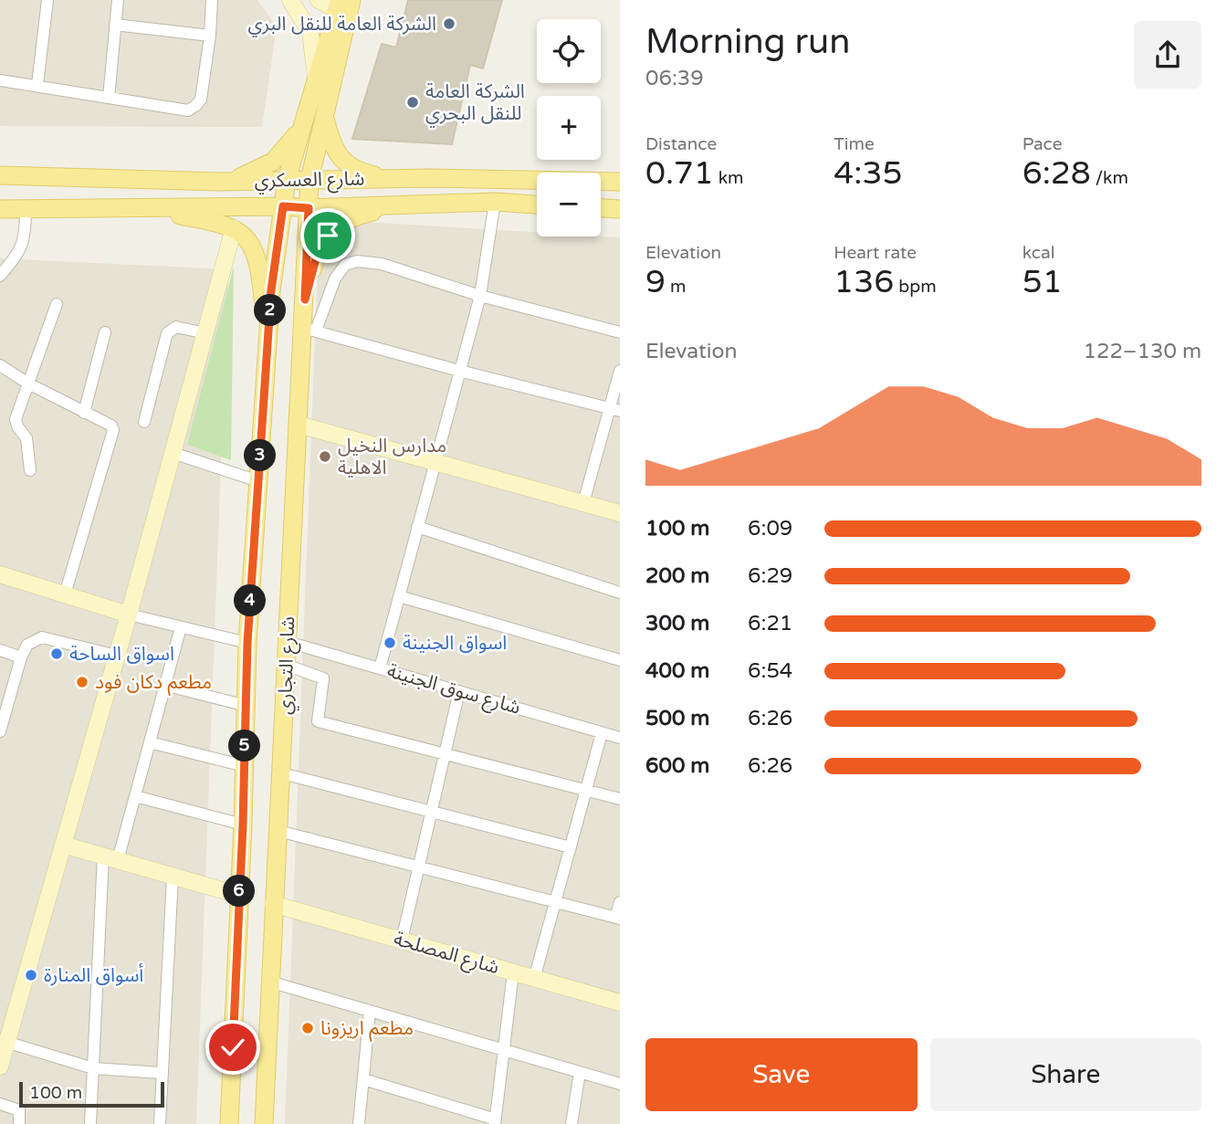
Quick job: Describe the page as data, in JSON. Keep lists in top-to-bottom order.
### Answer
{
  "streets": {
    "main road": ["شارع العسكري", "شارع التجاري"],
    "street": ["شارع سوق الجنينة", "شارع المصلحة"]
  },
  "crossings": [
    ["شارع العسكري", "شارع التجاري"],
    ["شارع التجاري", "شارع سوق الجنينة"],
    ["شارع التجاري", "شارع المصلحة"]
  ],
  "places": [
    "الشركة العامة للنقل البري",
    "الشركة العامة للنقل البحري",
    "مدارس النخيل الاهلية",
    "اسواق الجنينة",
    "اسواق الساحة",
    "مطعم دكان فود",
    "أسواق المنارة",
    "مطعم اريزونا"
  ],
  "scale_bar": "100 m",
  "page": {
    "heading": ["Morning run", "06:39"],
    "map_buttons": ["+", "−"],
    "stats": [
      ["Distance", "0.71 km"],
      ["Time", "4:35"],
      ["Pace", "6:28 /km"],
      ["Elevation", "9 m"],
      ["Heart rate", "136 bpm"],
      ["kcal", "51"]
    ],
    "pins": [
      "2",
      "3",
      "4",
      "5",
      "6"
    ],
    "chart": ["Elevation", "122–130 m"],
    "list": [
      {
        "name": "100 m",
        "note": "6:09"
      },
      {
        "name": "200 m",
        "note": "6:29"
      },
      {
        "name": "300 m",
        "note": "6:21"
      },
      {
        "name": "400 m",
        "note": "6:54"
      },
      {
        "name": "500 m",
        "note": "6:26"
      },
      {
        "name": "600 m",
        "note": "6:26"
      }
    ],
    "buttons": ["Save", "Share"],
    "scale": "100 m"
  }
}
